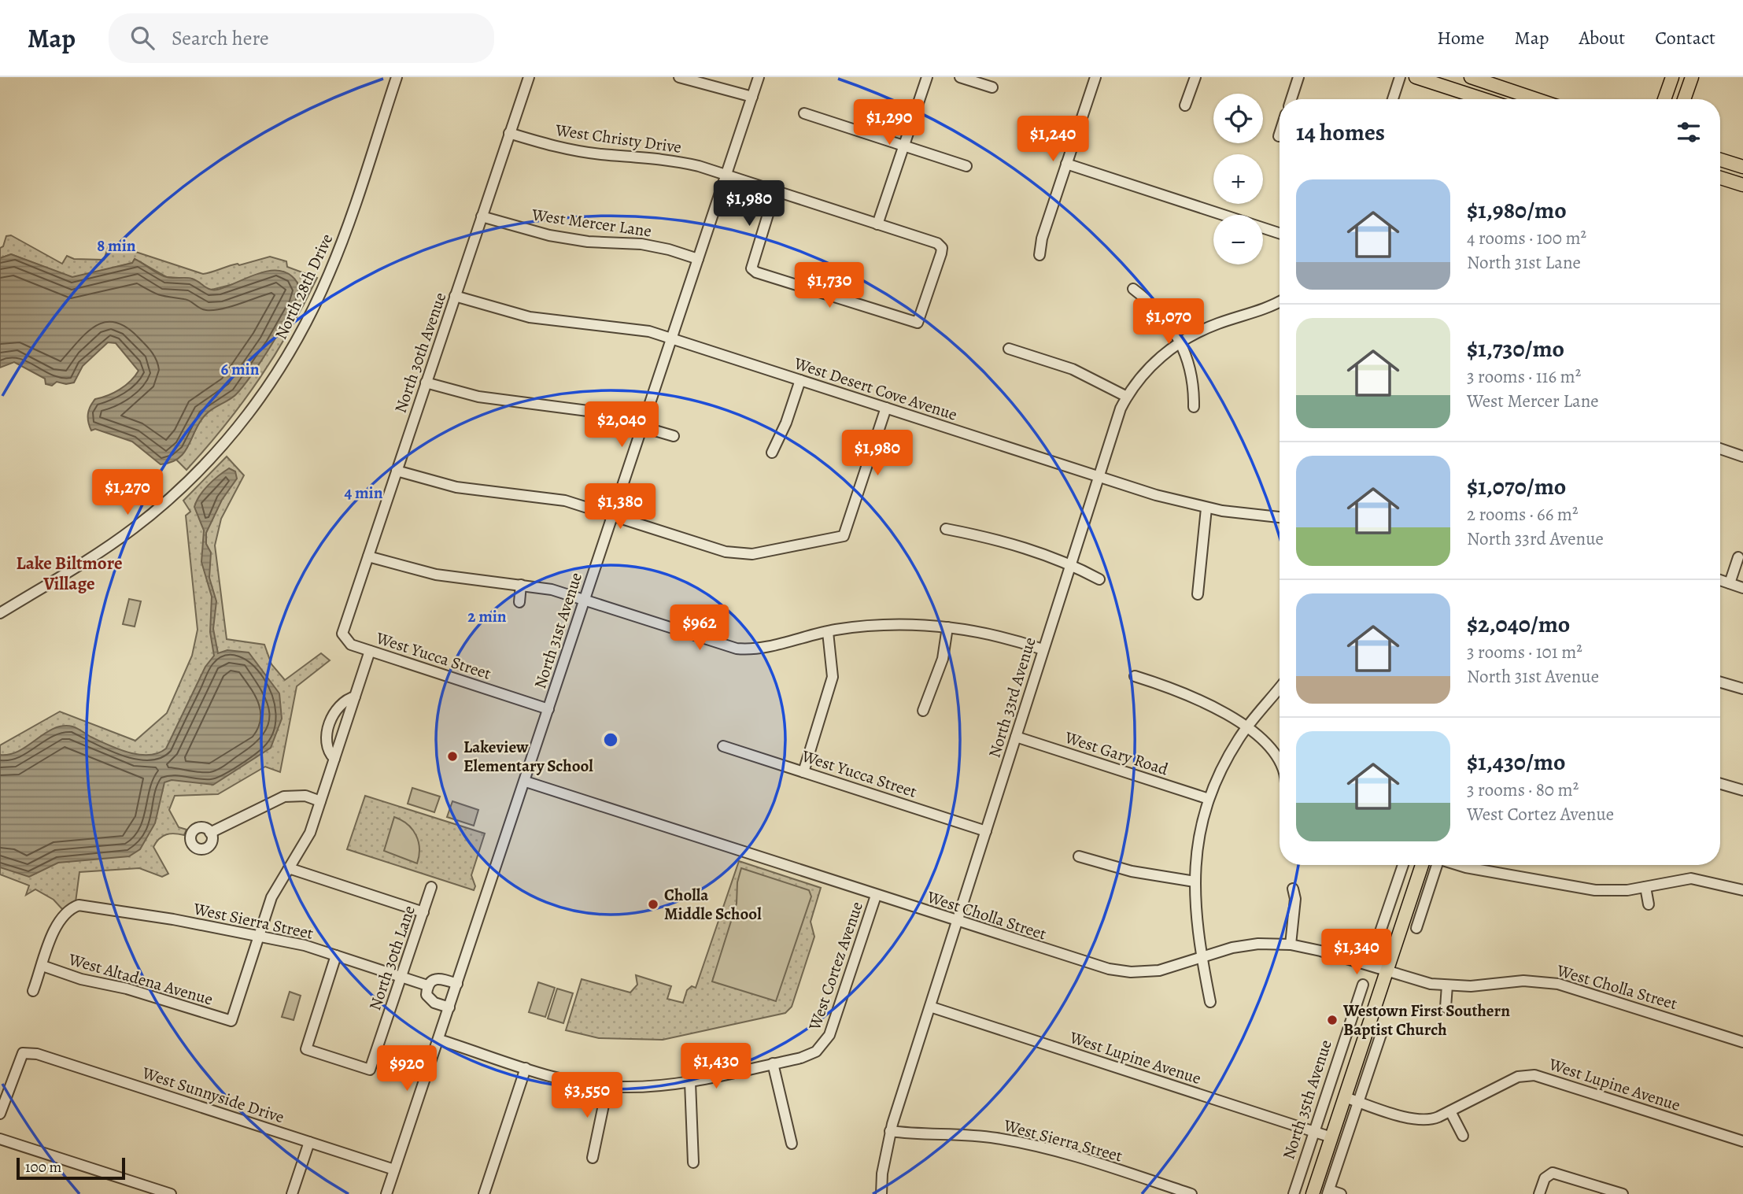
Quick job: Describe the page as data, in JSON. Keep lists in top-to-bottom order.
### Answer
{
  "streets": {
    "main road": ["North 35th Avenue"],
    "street": [
      "West Christy Drive",
      "West Mercer Lane",
      "North 28th Drive",
      "North 30th Avenue",
      "West Desert Cove Avenue",
      "North 31st Avenue",
      "West Yucca Street",
      "North 33rd Avenue",
      "West Gary Road",
      "West Cholla Street",
      "West Sierra Street",
      "North 30th Lane",
      "West Cortez Avenue",
      "West Altadena Avenue",
      "West Lupine Avenue",
      "West Sunnyside Drive"
    ]
  },
  "crossings": [
    ["West Christy Drive", "North 30th Avenue"],
    ["West Christy Drive", "North 31st Avenue"],
    ["West Mercer Lane", "North 30th Avenue"],
    ["West Mercer Lane", "North 31st Avenue"],
    ["North 30th Avenue", "West Desert Cove Avenue"],
    ["North 30th Avenue", "West Yucca Street"],
    ["West Desert Cove Avenue", "North 31st Avenue"],
    ["West Desert Cove Avenue", "North 33rd Avenue"],
    ["North 31st Avenue", "West Yucca Street"],
    ["North 31st Avenue", "West Cholla Street"],
    ["North 31st Avenue", "West Sierra Street"],
    ["North 31st Avenue", "West Cortez Avenue"],
    ["North 31st Avenue", "West Sunnyside Drive"],
    ["West Yucca Street", "North 33rd Avenue"],
    ["North 33rd Avenue", "West Gary Road"],
    ["North 33rd Avenue", "West Cholla Street"],
    ["North 33rd Avenue", "West Sierra Street"],
    ["North 33rd Avenue", "West Lupine Avenue"],
    ["West Cholla Street", "West Cortez Avenue"],
    ["West Cholla Street", "North 35th Avenue"],
    ["West Sierra Street", "North 30th Lane"],
    ["West Sierra Street", "West Altadena Avenue"],
    ["West Lupine Avenue", "North 35th Avenue"]
  ],
  "districts": ["Lake Biltmore Village"],
  "places": ["Lakeview Elementary School", "Cholla Middle School", "Westown First Southern Baptist Church"],
  "scale_bar": "100 m",
  "page": {
    "header": "Map",
    "search": "Search here",
    "nav": [
      "Home",
      "Map",
      "About",
      "Contact"
    ],
    "map_buttons": ["+", "−"],
    "price": [
      "$1,290",
      "$1,240",
      "$1,980",
      "$1,730",
      "$1,070",
      "$2,040",
      "$1,980",
      "$1,270",
      "$1,380",
      "$962",
      "$1,340",
      "$1,430",
      "$920",
      "$3,550"
    ],
    "heading": "14 homes",
    "list": [
      {
        "name": "$1,980/mo",
        "note": "4 rooms · 100 m² · North 31st Lane"
      },
      {
        "name": "$1,730/mo",
        "note": "3 rooms · 116 m² · West Mercer Lane"
      },
      {
        "name": "$1,070/mo",
        "note": "2 rooms · 66 m² · North 33rd Avenue"
      },
      {
        "name": "$2,040/mo",
        "note": "3 rooms · 101 m² · North 31st Avenue"
      },
      {
        "name": "$1,430/mo",
        "note": "3 rooms · 80 m² · West Cortez Avenue"
      }
    ],
    "scale": "100 m"
  },
  "rings": [
    "8 min",
    "6 min",
    "4 min",
    "2 min"
  ]
}
